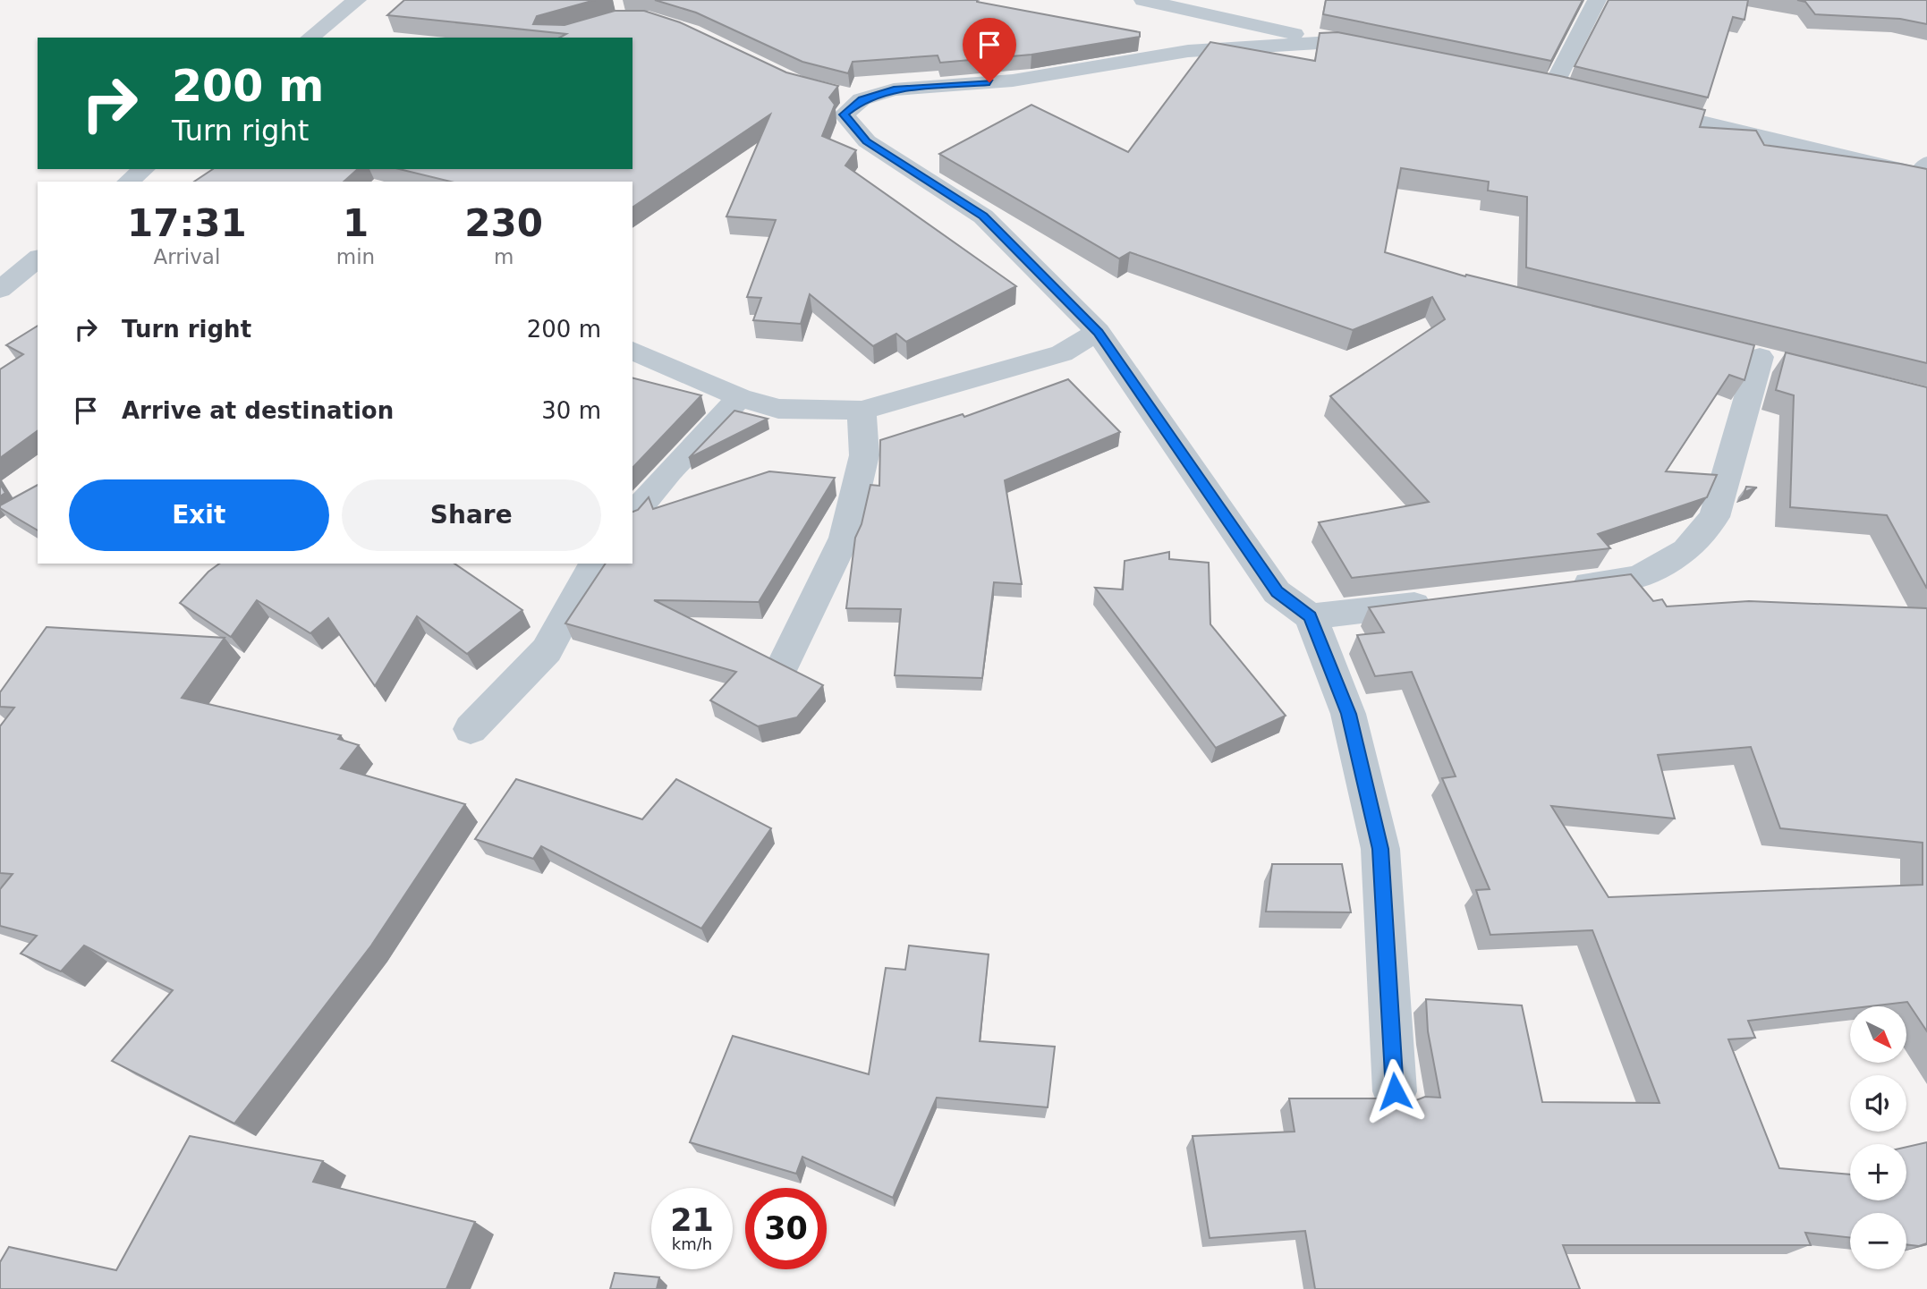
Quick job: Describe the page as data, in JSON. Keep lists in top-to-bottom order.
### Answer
{
  "north": "bottom right",
  "page": {
    "turn": ["200 m", "Turn right"],
    "eta": [
      "17:31",
      "Arrival",
      "1",
      "min",
      "230",
      "m"
    ],
    "list": [
      {
        "name": "Turn right",
        "value": "200 m"
      },
      {
        "name": "Arrive at destination",
        "value": "30 m"
      }
    ],
    "buttons": ["Exit", "Share"],
    "map_buttons": ["+", "−"],
    "speed": "21 km/h",
    "limit": "30"
  }
}
